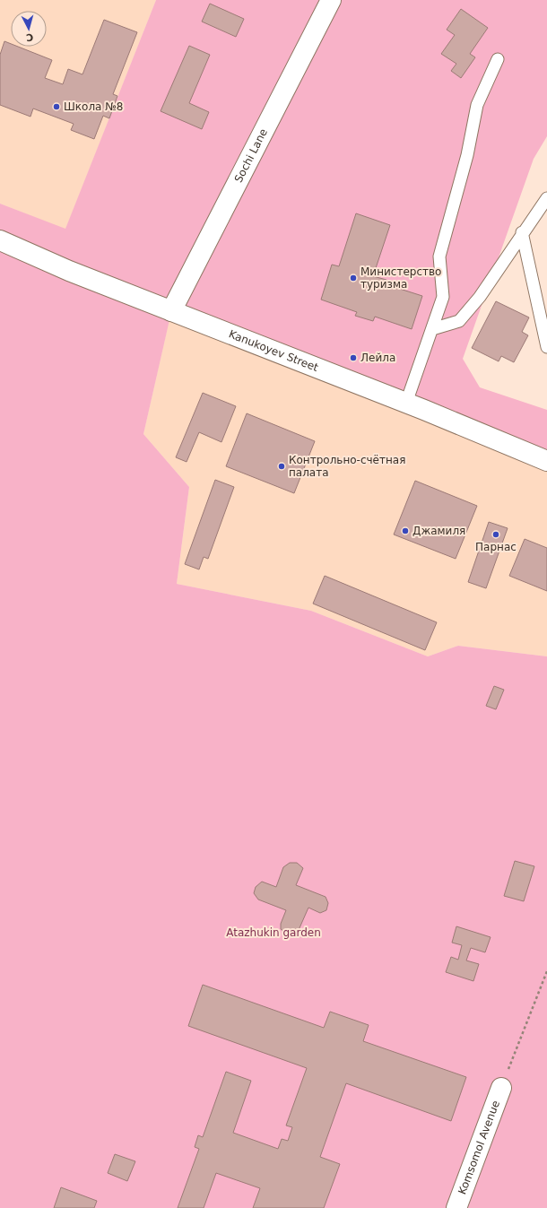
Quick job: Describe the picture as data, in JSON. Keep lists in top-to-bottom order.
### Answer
{
  "streets": {
    "street": ["Sochi Lane", "Kanukoyev Street", "Komsomol Avenue"]
  },
  "crossings": [
    ["Sochi Lane", "Kanukoyev Street"]
  ],
  "parks": ["Atazhukin garden"],
  "places": [
    "Школа №8",
    "Министерство туризма",
    "Лейла",
    "Контрольно-счётная палата",
    "Джамиля",
    "Парнас"
  ],
  "north": "bottom"
}
